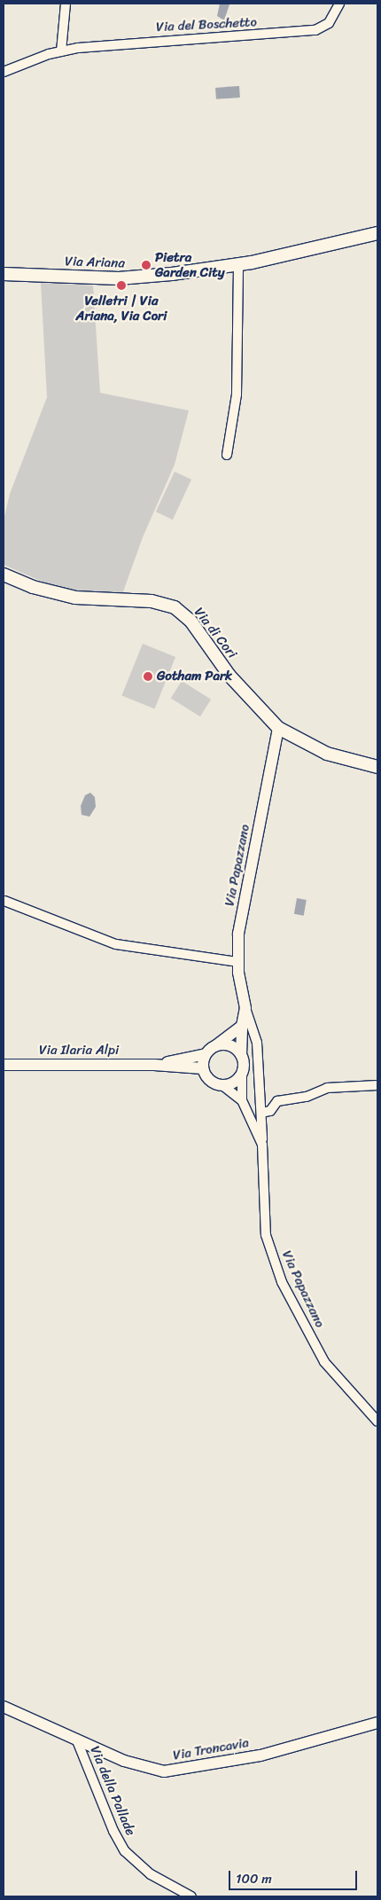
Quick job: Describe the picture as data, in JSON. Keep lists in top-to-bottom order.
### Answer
{
  "streets": {
    "main road": ["Via Ariana", "Via di Cori"],
    "street": [
      "Via del Boschetto",
      "Via Papazzano",
      "Via Ilaria Alpi",
      "Via Troncavia",
      "Via della Pallade"
    ]
  },
  "crossings": [
    ["Via di Cori", "Via Papazzano"],
    ["Via Papazzano", "Via Ilaria Alpi"],
    ["Via Troncavia", "Via della Pallade"]
  ],
  "places": ["Pietra Garden City", "Velletri | Via Ariana, Via Cori", "Gotham Park"],
  "scale_bar": "100 m"
}
